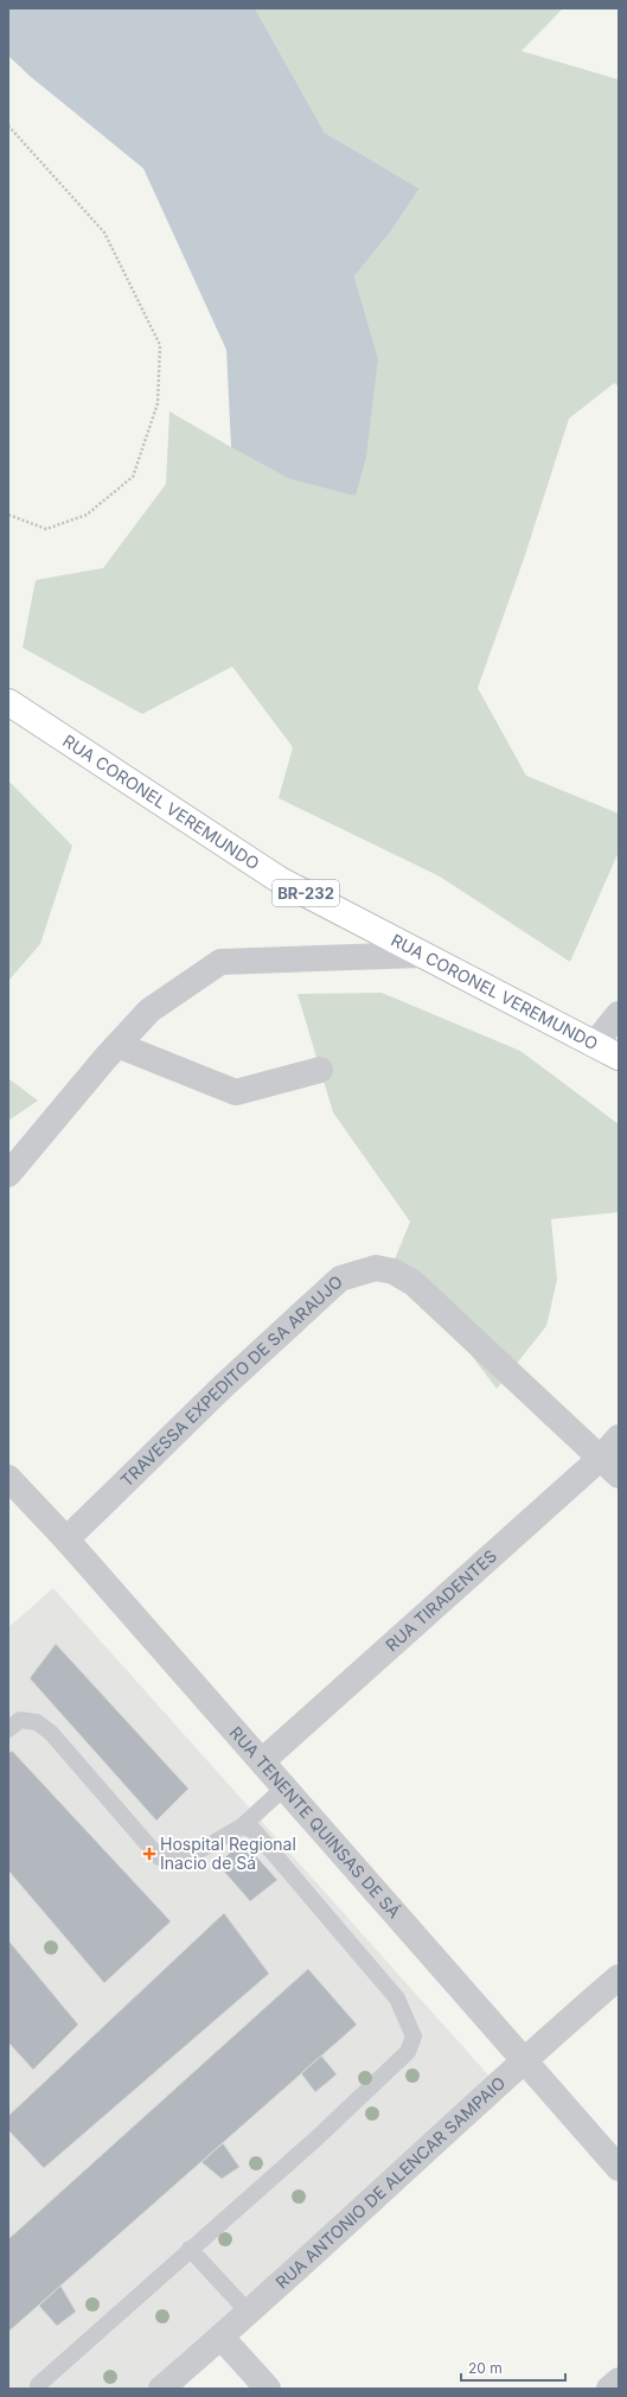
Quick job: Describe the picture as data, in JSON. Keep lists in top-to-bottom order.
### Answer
{
  "streets": {
    "highway": ["RUA CORONEL VEREMUNDO", "BR-232"],
    "street": [
      "TRAVESSA EXPEDITO DE SA ARAUJO",
      "RUA TIRADENTES",
      "RUA TENENTE QUINSAS DE SÁ",
      "RUA ANTONIO DE ALENCAR SAMPAIO"
    ]
  },
  "crossings": [
    ["TRAVESSA EXPEDITO DE SA ARAUJO", "RUA TIRADENTES"],
    ["TRAVESSA EXPEDITO DE SA ARAUJO", "RUA TENENTE QUINSAS DE SÁ"],
    ["RUA TIRADENTES", "RUA TENENTE QUINSAS DE SÁ"],
    ["RUA TENENTE QUINSAS DE SÁ", "RUA ANTONIO DE ALENCAR SAMPAIO"]
  ],
  "places": {
    "health": ["Hospital Regional Inacio de Sá"]
  },
  "scale_bar": "20 m"
}
